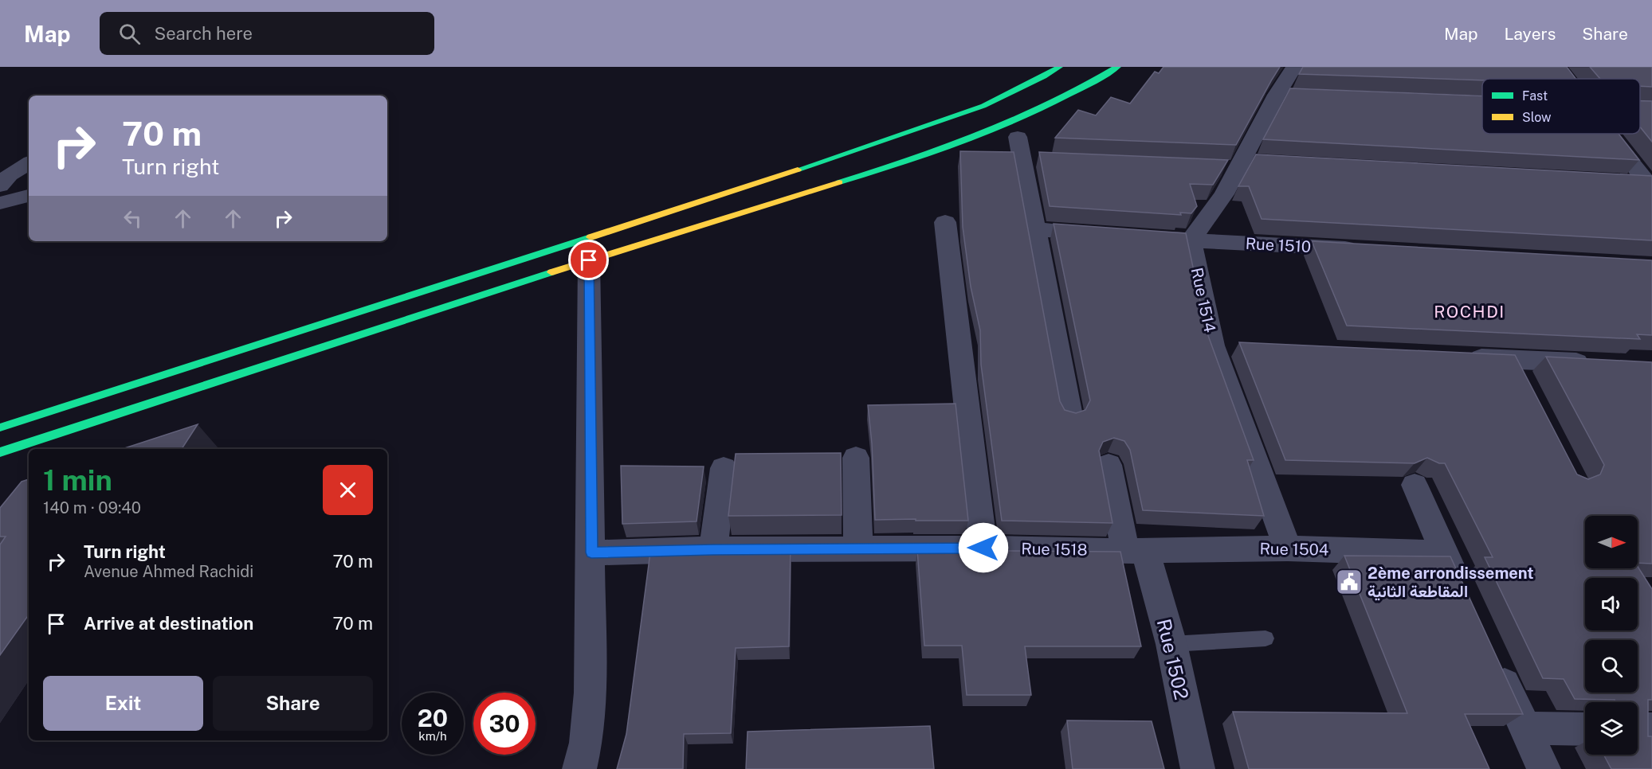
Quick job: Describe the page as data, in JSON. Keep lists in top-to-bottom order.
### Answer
{
  "streets": {
    "street": [
      "Rue 1510",
      "Rue 1514",
      "Rue 1518",
      "Rue 1504",
      "Rue 1502"
    ]
  },
  "crossings": [
    ["Rue 1510", "Rue 1514"],
    ["Rue 1514", "Rue 1504"],
    ["Rue 1518", "Rue 1504"],
    ["Rue 1518", "Rue 1502"],
    ["Rue 1504", "Rue 1502"]
  ],
  "districts": ["ROCHDI"],
  "places": {
    "public building": ["2ème arrondissement المقاطعة الثانية"]
  },
  "legend": ["Fast", "Slow"],
  "north": "right",
  "page": {
    "header": "Map",
    "search": "Search here",
    "nav": ["Map", "Layers", "Share"],
    "turn": ["70 m", "Turn right"],
    "heading": ["1 min", "140 m · 09:40"],
    "list": [
      {
        "name": "Turn right",
        "note": "Avenue Ahmed Rachidi",
        "value": "70 m"
      },
      {
        "name": "Arrive at destination",
        "value": "70 m"
      }
    ],
    "buttons": ["Exit", "Share"],
    "speed": "20 km/h",
    "limit": "30"
  }
}
